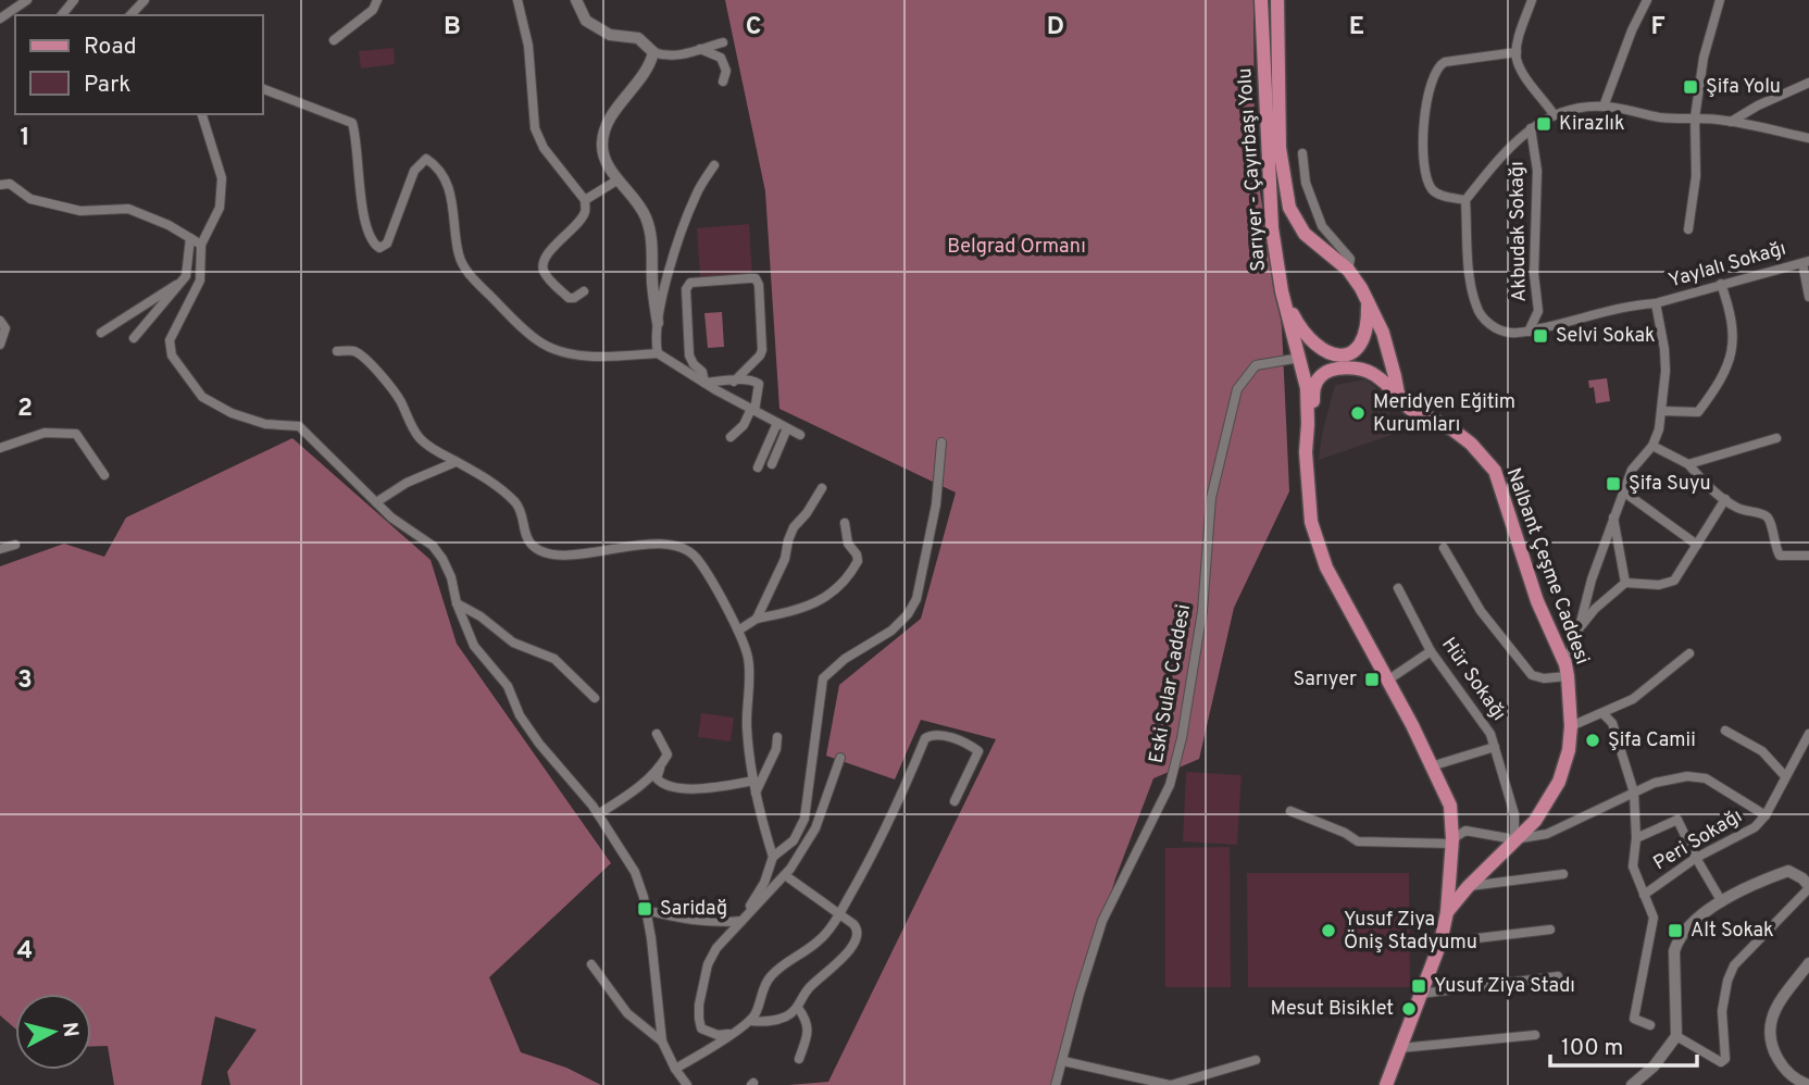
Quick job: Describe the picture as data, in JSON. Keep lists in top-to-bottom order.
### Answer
{
  "streets": {
    "main road": ["Sarıyer - Çayırbaşı Yolu", "Nalbant Çeşme Caddesi"],
    "street": [
      "Akbudak Sokağı",
      "Yaylalı Sokağı",
      "Hür Sokağı",
      "Eski Sular Caddesi",
      "Peri Sokağı"
    ]
  },
  "crossings": [
    ["Sarıyer - Çayırbaşı Yolu", "Nalbant Çeşme Caddesi"],
    ["Sarıyer - Çayırbaşı Yolu", "Eski Sular Caddesi"],
    ["Akbudak Sokağı", "Yaylalı Sokağı"],
    ["Nalbant Çeşme Caddesi", "Hür Sokağı"]
  ],
  "parks": ["Belgrad Ormanı"],
  "places": {
    "transit": [
      "Şifa Yolu",
      "Kirazlık",
      "Selvi Sokak",
      "Şifa Suyu",
      "Sarıyer",
      "Saridağ",
      "Alt Sokak",
      "Yusuf Ziya Stadı"
    ],
    "other": [
      "Meridyen Eğitim Kurumları",
      "Şifa Camii",
      "Yusuf Ziya Öniş Stadyumu",
      "Mesut Bisiklet"
    ]
  },
  "legend": ["Road", "Park"],
  "scale_bar": "100 m",
  "north": "right",
  "grid": {
    "columns": [
      "B",
      "C",
      "D",
      "E",
      "F"
    ],
    "rows": [
      "1",
      "2",
      "3",
      "4"
    ]
  }
}
